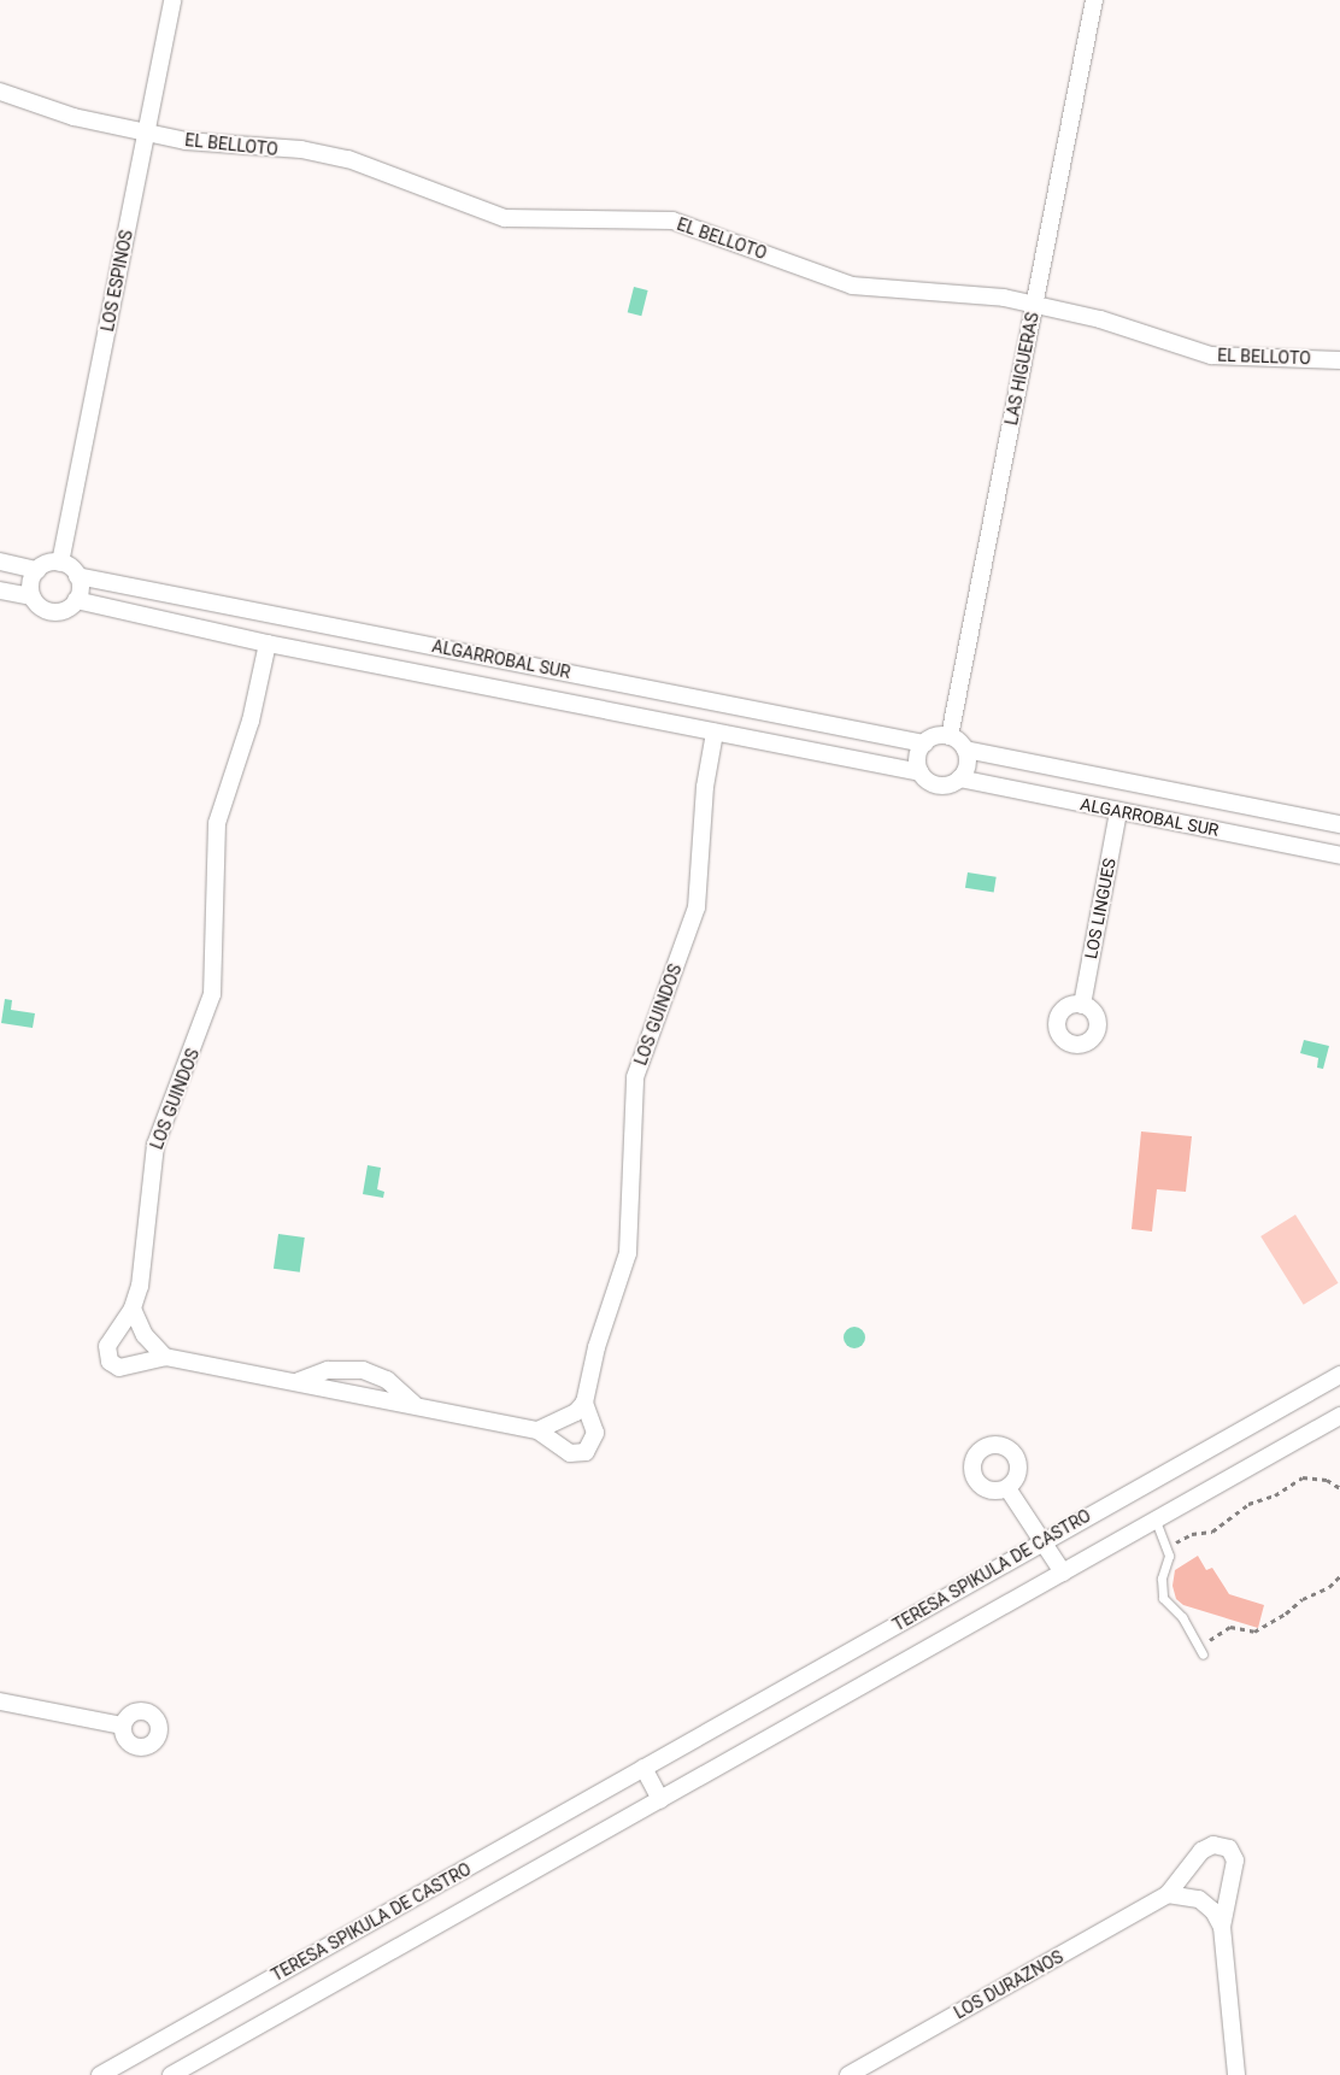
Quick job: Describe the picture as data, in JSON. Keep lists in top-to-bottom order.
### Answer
{
  "streets": {
    "street": [
      "EL BELLOTO",
      "LOS ESPINOS",
      "LAS HIGUERAS",
      "ALGARROBAL SUR",
      "LOS LINGUES",
      "LOS GUINDOS",
      "TERESA SPIKULA DE CASTRO",
      "LOS DURAZNOS"
    ]
  },
  "crossings": [
    ["EL BELLOTO", "LOS ESPINOS"],
    ["EL BELLOTO", "LAS HIGUERAS"],
    ["LOS ESPINOS", "ALGARROBAL SUR"],
    ["LAS HIGUERAS", "ALGARROBAL SUR"],
    ["ALGARROBAL SUR", "LOS LINGUES"],
    ["ALGARROBAL SUR", "LOS GUINDOS"]
  ]
}
